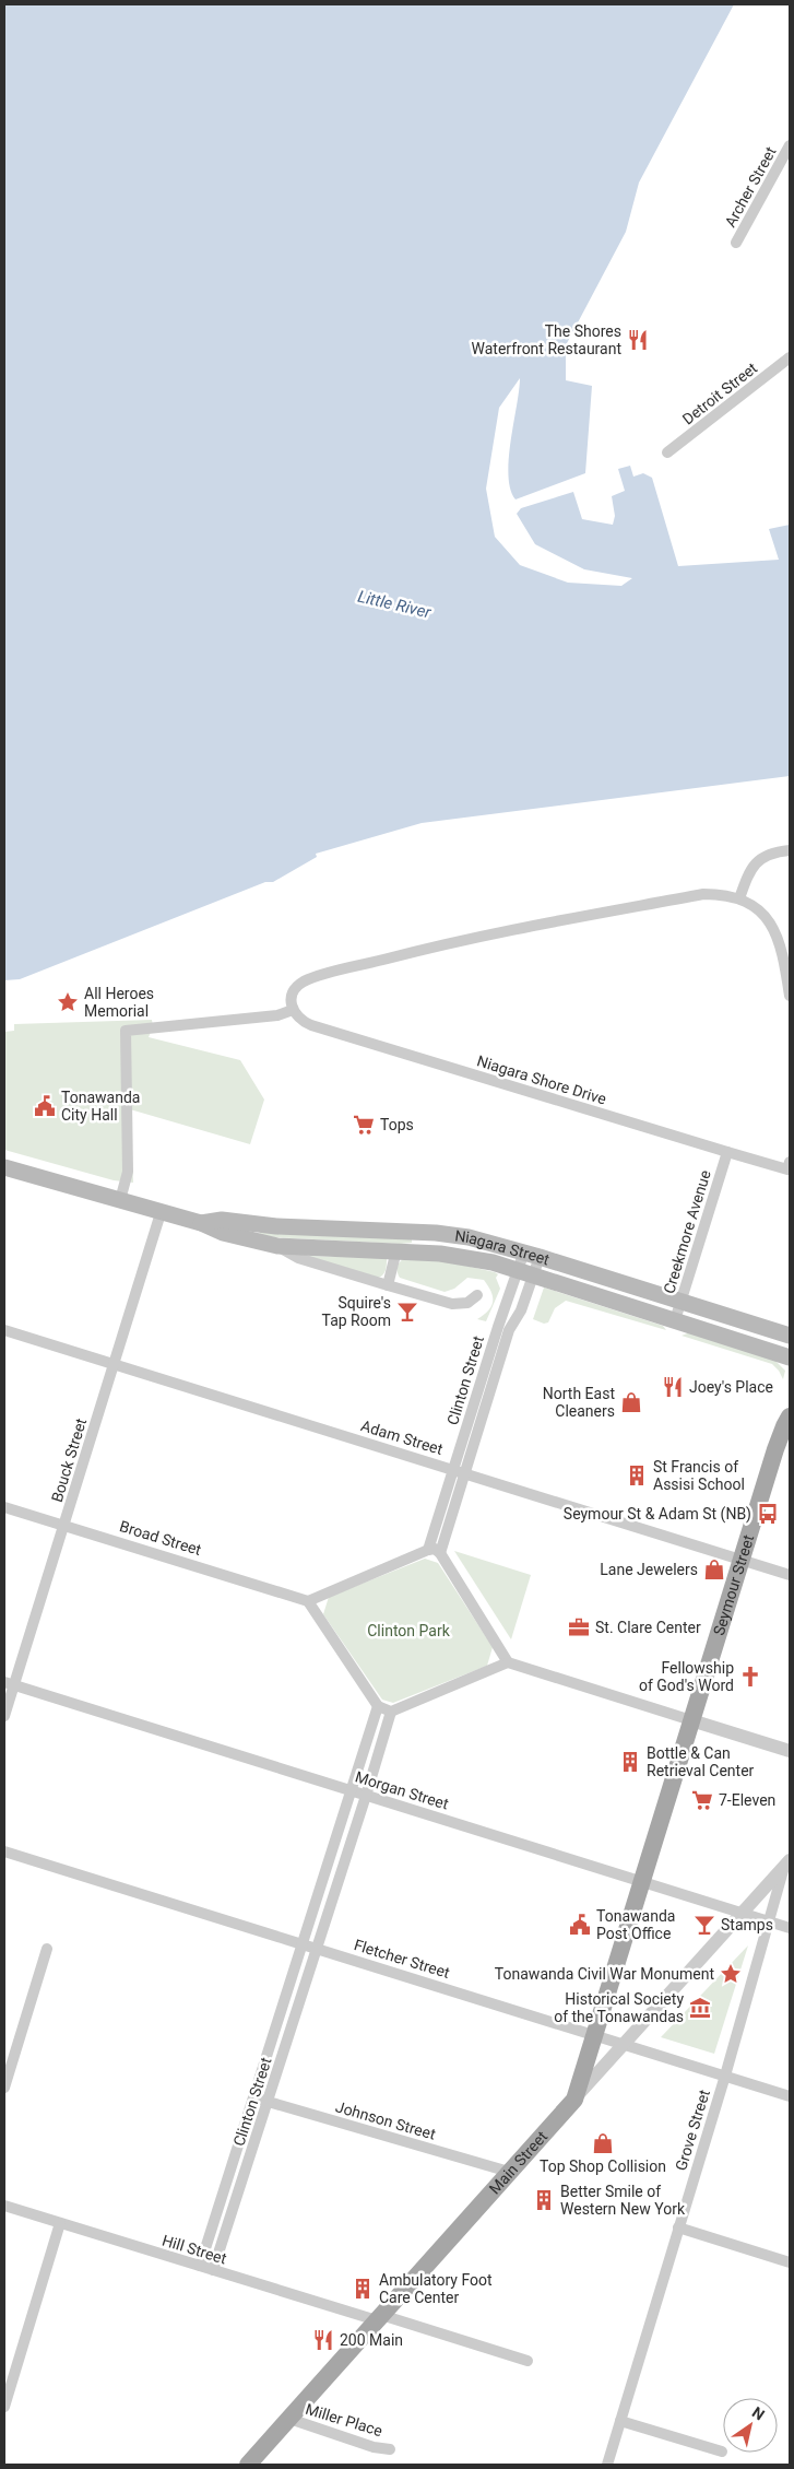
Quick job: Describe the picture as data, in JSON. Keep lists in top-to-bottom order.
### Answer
{
  "streets": {
    "main road": ["Niagara Street", "Seymour Street", "Main Street"],
    "street": [
      "Archer Street",
      "Detroit Street",
      "Niagara Shore Drive",
      "Creekmore Avenue",
      "Clinton Street",
      "Adam Street",
      "Bouck Street",
      "Broad Street",
      "Morgan Street",
      "Fletcher Street",
      "Johnson Street",
      "Grove Street",
      "Hill Street",
      "Miller Place"
    ]
  },
  "crossings": [
    ["Niagara Shore Drive", "Creekmore Avenue"],
    ["Creekmore Avenue", "Niagara Street"],
    ["Niagara Street", "Clinton Street"],
    ["Niagara Street", "Bouck Street"],
    ["Clinton Street", "Adam Street"],
    ["Clinton Street", "Morgan Street"],
    ["Clinton Street", "Fletcher Street"],
    ["Clinton Street", "Johnson Street"],
    ["Clinton Street", "Hill Street"],
    ["Adam Street", "Bouck Street"],
    ["Adam Street", "Seymour Street"],
    ["Bouck Street", "Broad Street"],
    ["Bouck Street", "Morgan Street"],
    ["Seymour Street", "Morgan Street"],
    ["Seymour Street", "Fletcher Street"],
    ["Seymour Street", "Main Street"],
    ["Morgan Street", "Grove Street"],
    ["Morgan Street", "Main Street"],
    ["Fletcher Street", "Grove Street"],
    ["Fletcher Street", "Main Street"],
    ["Johnson Street", "Main Street"],
    ["Grove Street", "Main Street"],
    ["Main Street", "Hill Street"],
    ["Main Street", "Miller Place"]
  ],
  "water": ["Little River"],
  "parks": ["Clinton Park"],
  "places": {
    "restaurant": ["The Shores Waterfront Restaurant", "Joey's Place", "200 Main"],
    "place": ["All Heroes Memorial", "Tonawanda Civil War Monument"],
    "public building": ["Tonawanda City Hall", "Tonawanda Post Office"],
    "supermarket": ["Tops", "7-Eleven"],
    "bar": ["Squire's Tap Room", "Stamps"],
    "shop": ["North East Cleaners", "Lane Jewelers", "Top Shop Collision"],
    "building": [
      "St Francis of Assisi School",
      "Bottle & Can Retrieval Center",
      "Better Smile of Western New York",
      "Ambulatory Foot Care Center"
    ],
    "bus stop": ["Seymour St & Adam St (NB)"],
    "office": ["St. Clare Center"],
    "church": ["Fellowship of God's Word"],
    "museum": ["Historical Society of the Tonawandas"]
  },
  "north": "top right"
}
